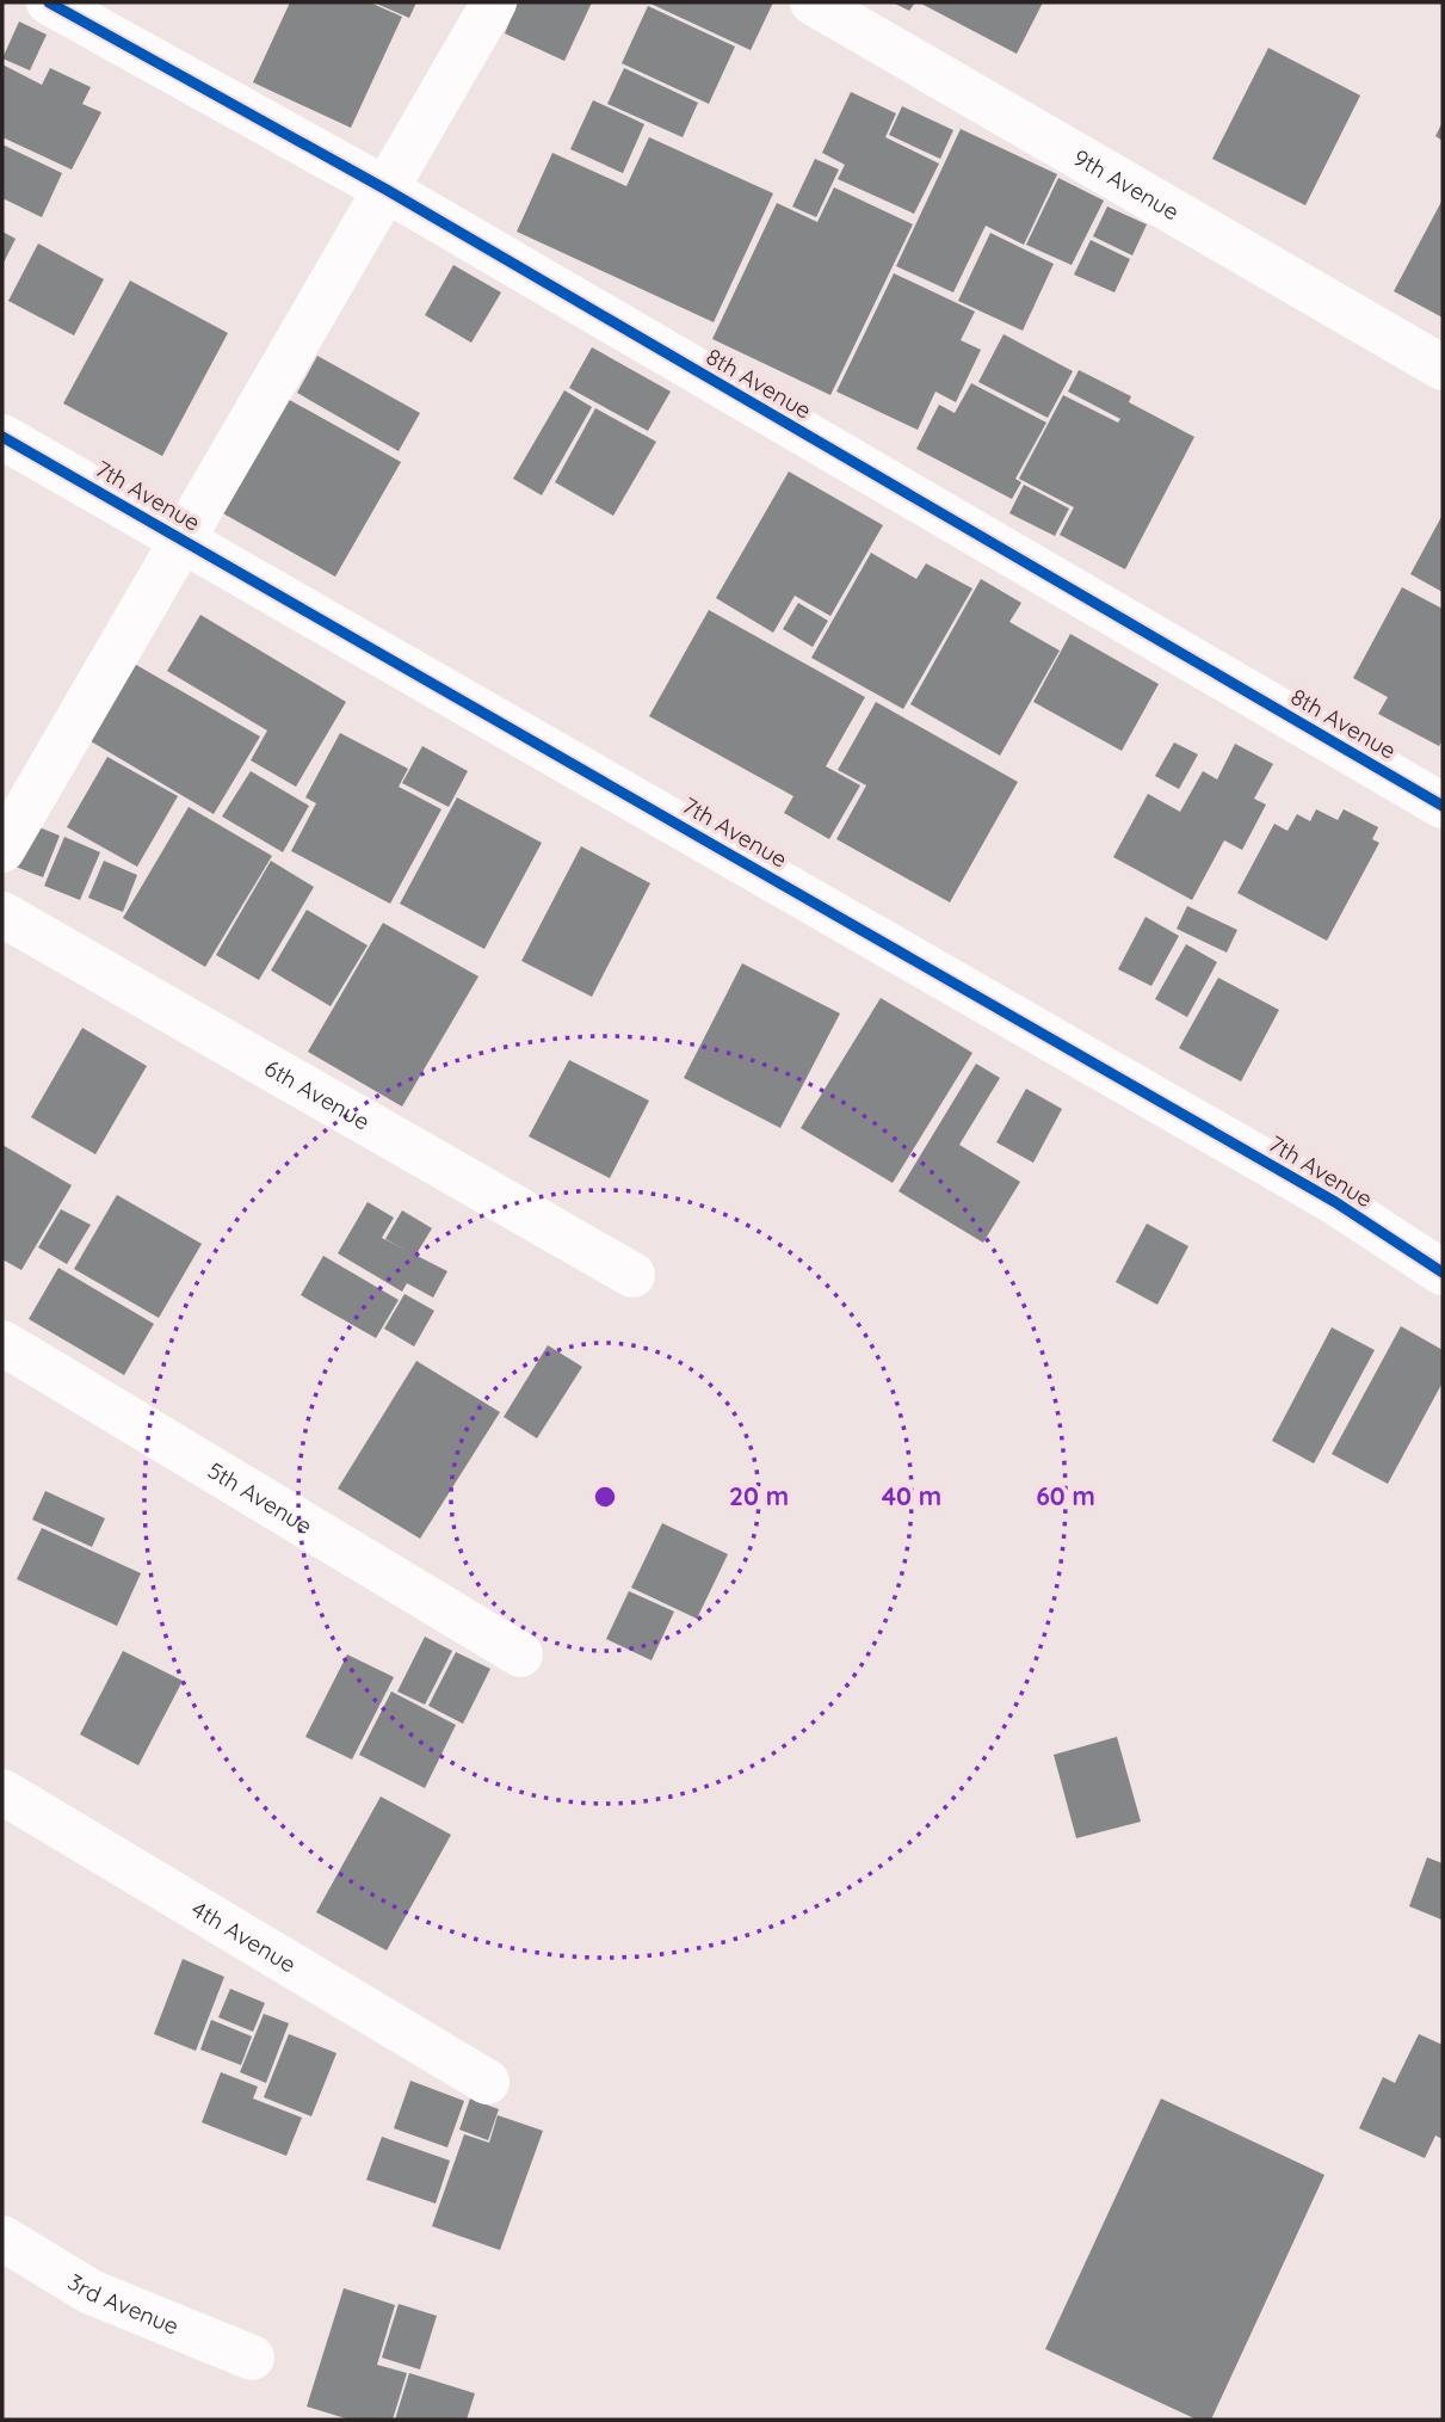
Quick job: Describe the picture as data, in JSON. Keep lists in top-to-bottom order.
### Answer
{
  "streets": {
    "street": [
      "9th Avenue",
      "8th Avenue",
      "7th Avenue",
      "6th Avenue",
      "5th Avenue",
      "4th Avenue",
      "3rd Avenue"
    ]
  },
  "rings": ["20 m", "40 m", "60 m"]
}
